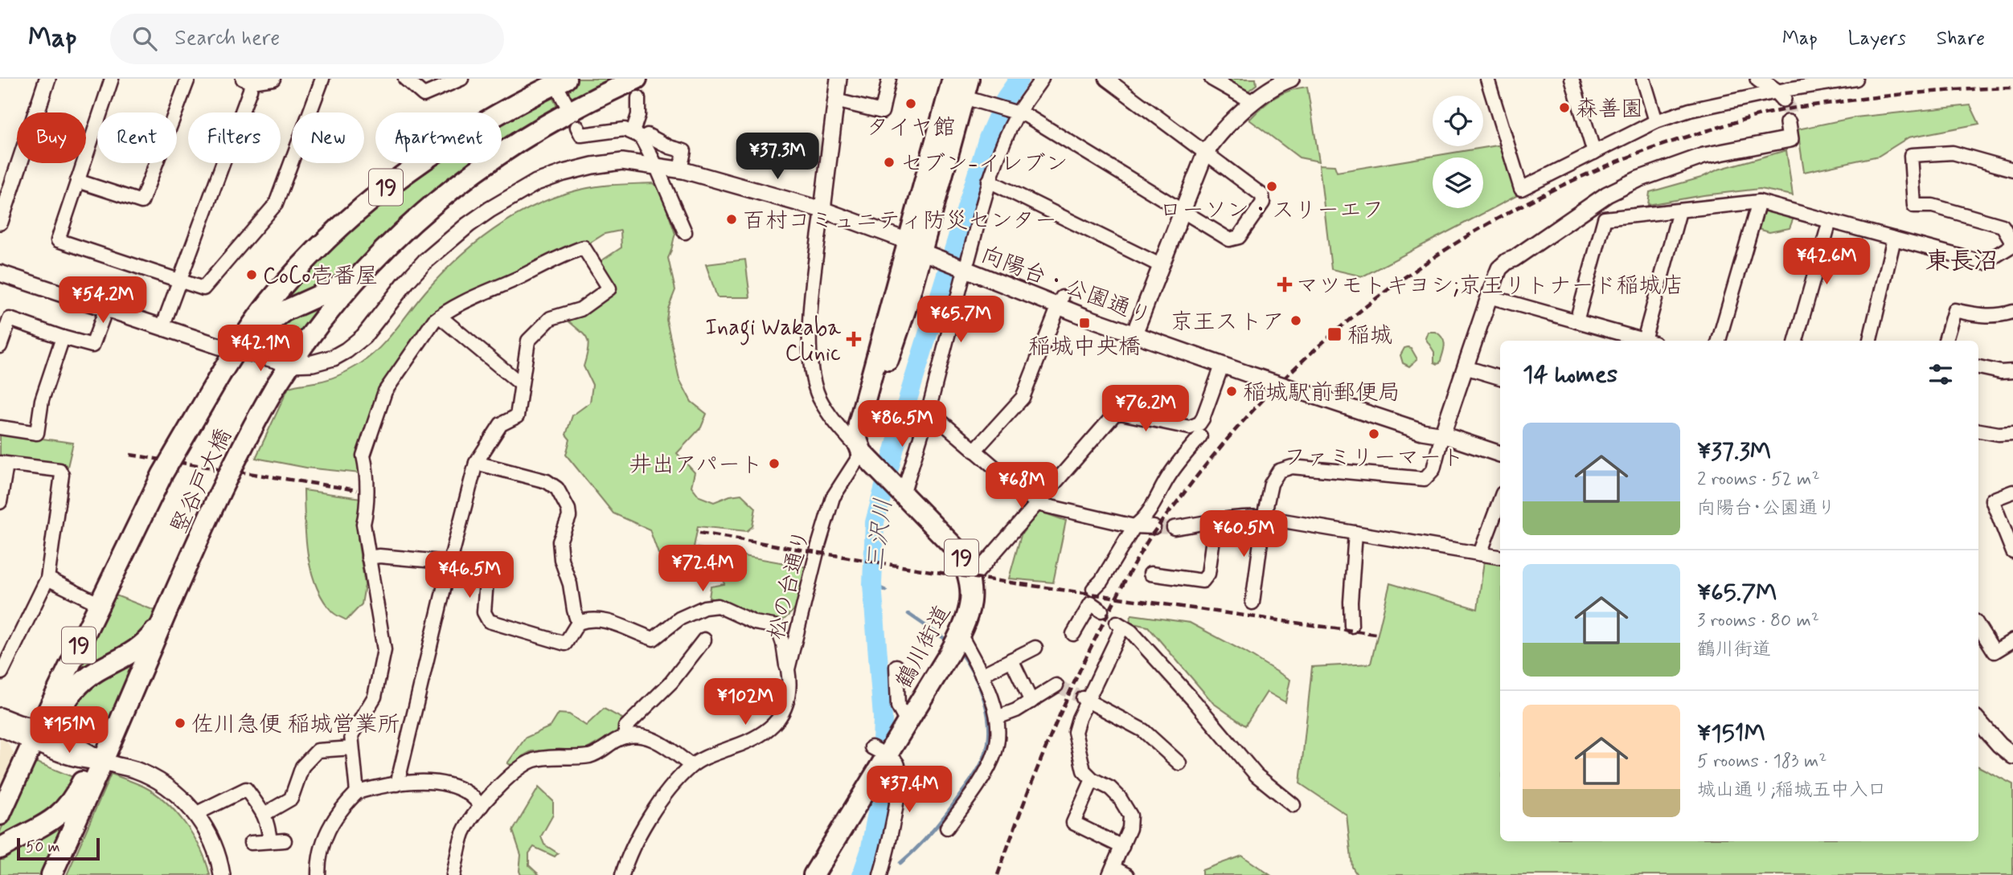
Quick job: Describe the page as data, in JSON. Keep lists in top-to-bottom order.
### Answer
{
  "streets": {
    "main road": ["19", "竪谷戸大橋", "鶴川街道"],
    "street": ["向陽台・公園通り", "松の台通り"]
  },
  "crossings": [
    ["19", "向陽台・公園通り"],
    ["19", "竪谷戸大橋"],
    ["向陽台・公園通り", "竪谷戸大橋"],
    ["松の台通り", "鶴川街道"]
  ],
  "districts": ["東長沼"],
  "water": ["三沢川"],
  "places": {
    "other": [
      "タイヤ館",
      "森善園",
      "セブン-イレブン",
      "ローソン・スリーエフ",
      "百村コミュニティ防災センター",
      "CoCo壱番屋",
      "京王ストア",
      "稲城駅前郵便局",
      "ファミリーマート",
      "井出アパート",
      "佐川急便 稲城営業所"
    ],
    "health": ["マツモトキヨシ;京王リトナード稲城店", "Inagi Wakaba Clinic"],
    "transit": ["稲城中央橋", "稲城"]
  },
  "scale_bar": "50 m",
  "page": {
    "header": "Map",
    "search": "Search here",
    "nav": ["Map", "Layers", "Share"],
    "chip": [
      "Buy",
      "Rent",
      "Filters",
      "New",
      "Apartment"
    ],
    "price": [
      "¥37.3M",
      "¥42.6M",
      "¥54.2M",
      "¥65.7M",
      "¥42.1M",
      "¥76.2M",
      "¥86.5M",
      "¥68M",
      "¥60.5M",
      "¥72.4M",
      "¥46.5M",
      "¥102M",
      "¥151M",
      "¥37.4M"
    ],
    "heading": "14 homes",
    "list": [
      {
        "name": "¥37.3M",
        "note": "2 rooms · 52 m² · 向陽台･公園通り"
      },
      {
        "name": "¥65.7M",
        "note": "3 rooms · 80 m² · 鶴川街道"
      },
      {
        "name": "¥151M",
        "note": "5 rooms · 183 m² · 城山通り;稲城五中入口"
      }
    ],
    "scale": "50 m"
  }
}
